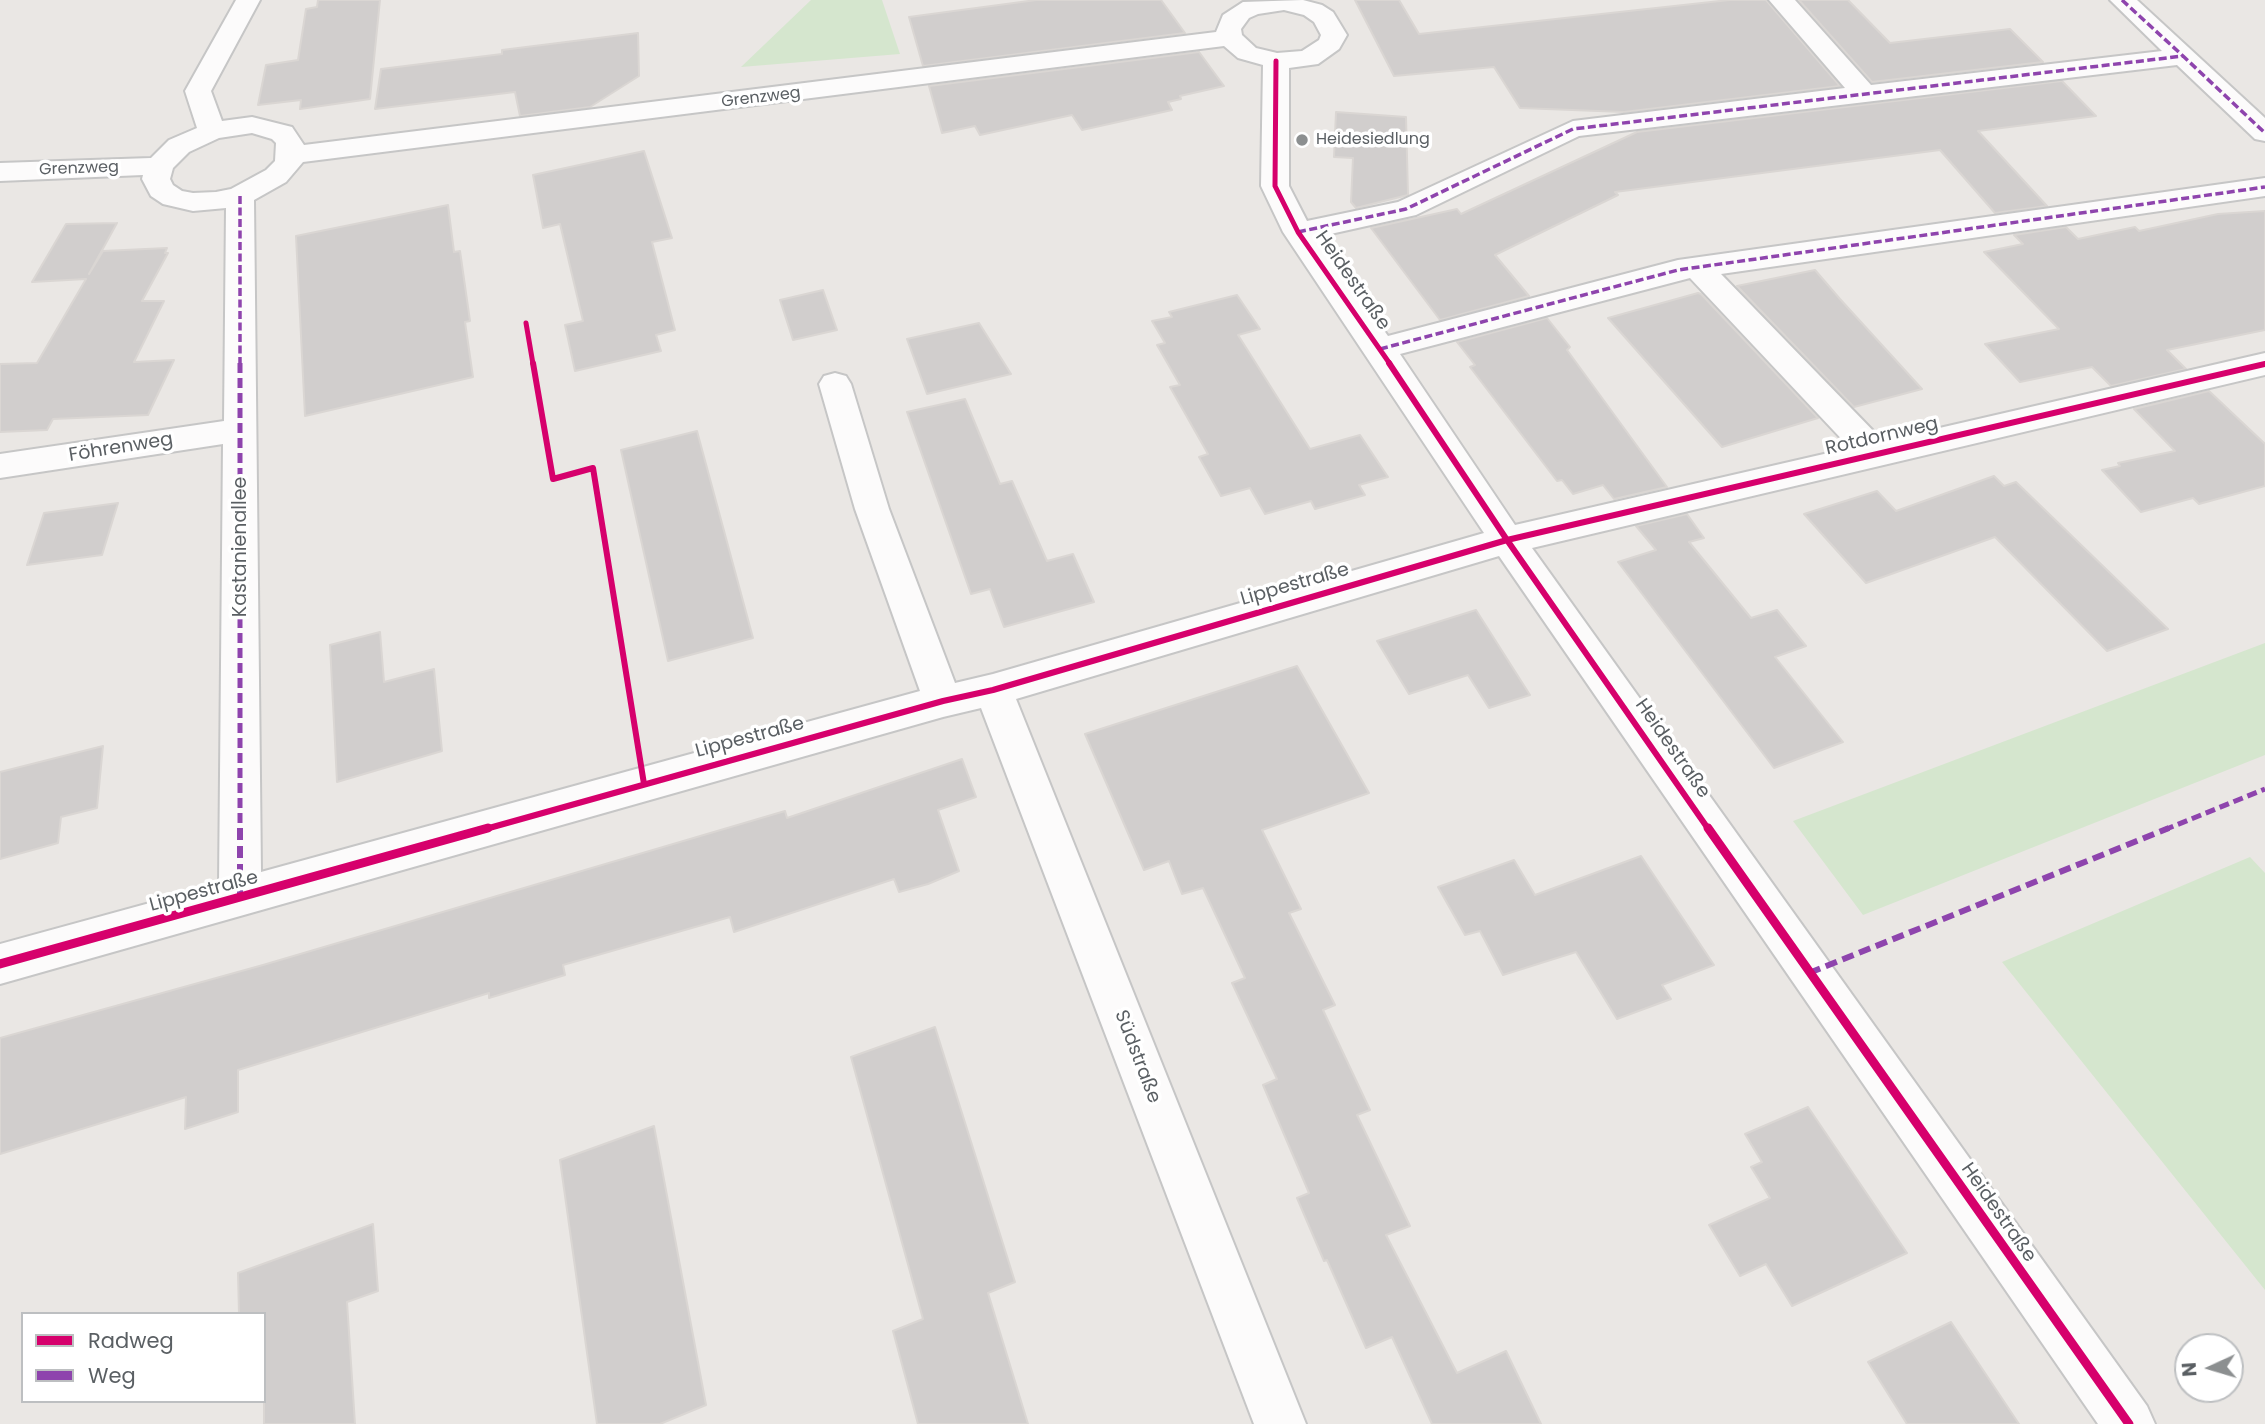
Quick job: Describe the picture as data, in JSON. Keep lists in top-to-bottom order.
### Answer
{
  "streets": {
    "street": [
      "Grenzweg",
      "Heidestraße",
      "Rotdornweg",
      "Föhrenweg",
      "Kastanienallee",
      "Lippestraße",
      "Südstraße"
    ]
  },
  "crossings": [
    ["Heidestraße", "Rotdornweg"],
    ["Heidestraße", "Lippestraße"],
    ["Rotdornweg", "Lippestraße"],
    ["Föhrenweg", "Kastanienallee"],
    ["Kastanienallee", "Lippestraße"],
    ["Lippestraße", "Südstraße"]
  ],
  "places": ["Heidesiedlung"],
  "legend": ["Radweg", "Weg"],
  "north": "left"
}
